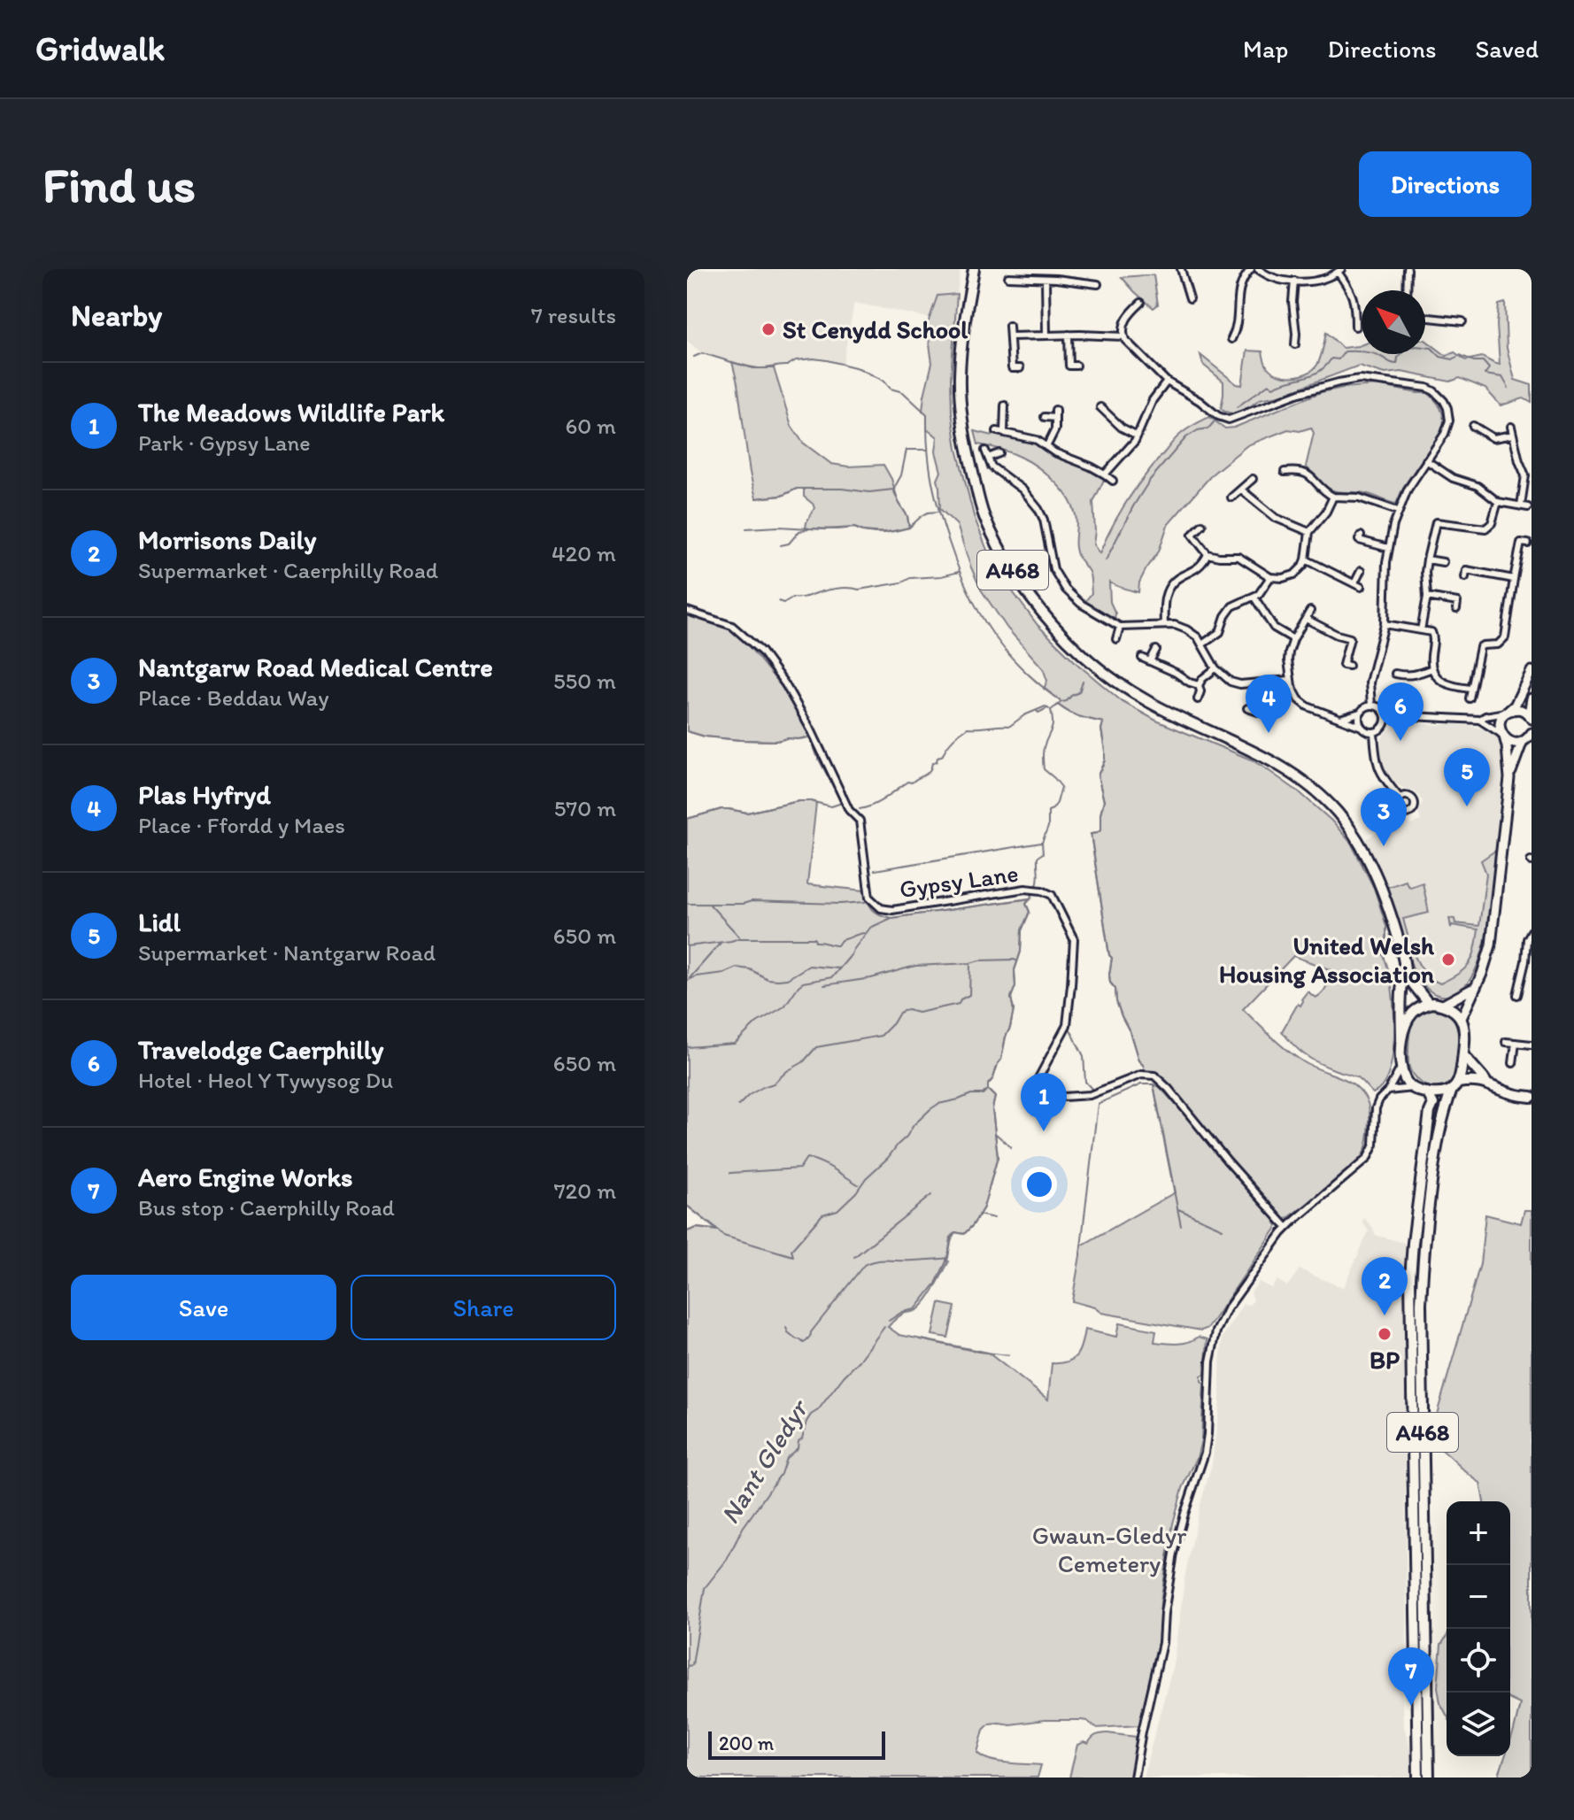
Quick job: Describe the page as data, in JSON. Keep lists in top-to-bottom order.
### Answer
{
  "streets": {
    "main road": ["A468"],
    "street": ["Gypsy Lane"]
  },
  "water": ["Nant Gledyr"],
  "parks": ["Gwaun-Gledyr Cemetery"],
  "places": ["St Cenydd School", "United Welsh Housing Association", "BP"],
  "scale_bar": "200 m",
  "north": "top left",
  "page": {
    "header": "Gridwalk",
    "nav": ["Map", "Directions", "Saved"],
    "buttons": [
      "Directions",
      ["Save", "Share"]
    ],
    "title": "Find us",
    "heading": ["Nearby", "7 results"],
    "list": [
      {
        "mark": "1",
        "name": "The Meadows Wildlife Park",
        "note": "Park · Gypsy Lane",
        "value": "60 m"
      },
      {
        "mark": "2",
        "name": "Morrisons Daily",
        "note": "Supermarket · Caerphilly Road",
        "value": "420 m"
      },
      {
        "mark": "3",
        "name": "Nantgarw Road Medical Centre",
        "note": "Place · Beddau Way",
        "value": "550 m"
      },
      {
        "mark": "4",
        "name": "Plas Hyfryd",
        "note": "Place · Ffordd y Maes",
        "value": "570 m"
      },
      {
        "mark": "5",
        "name": "Lidl",
        "note": "Supermarket · Nantgarw Road",
        "value": "650 m"
      },
      {
        "mark": "6",
        "name": "Travelodge Caerphilly",
        "note": "Hotel · Heol Y Tywysog Du",
        "value": "650 m"
      },
      {
        "mark": "7",
        "name": "Aero Engine Works",
        "note": "Bus stop · Caerphilly Road",
        "value": "720 m"
      }
    ],
    "pins": [
      "4",
      "6",
      "5",
      "3",
      "1",
      "2",
      "7"
    ],
    "map_buttons": ["+", "−"],
    "scale": "200 m"
  }
}
